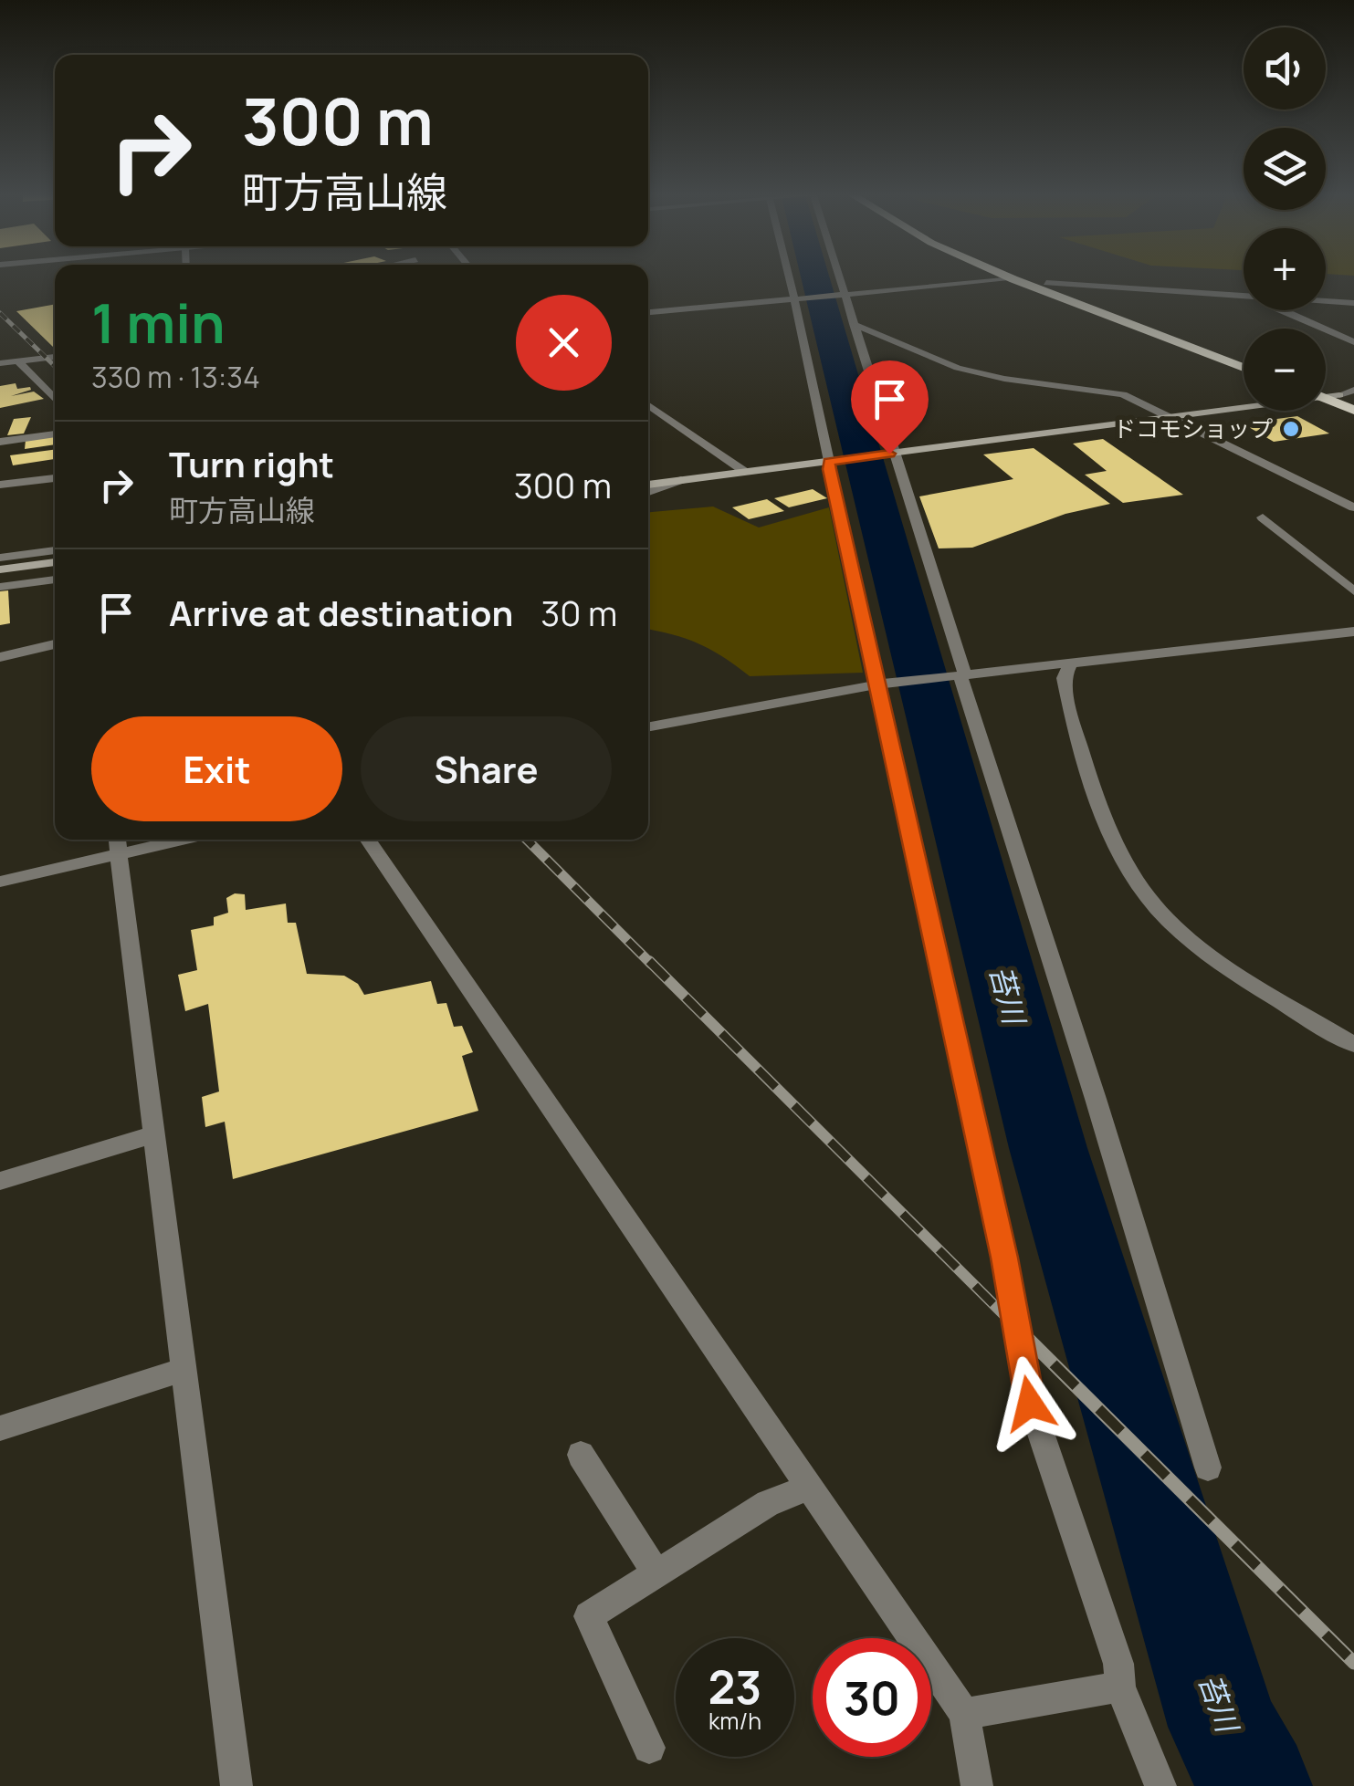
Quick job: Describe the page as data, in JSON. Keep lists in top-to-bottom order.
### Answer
{
  "water": ["苔川"],
  "places": ["ドコモショップ"],
  "page": {
    "map_buttons": ["+", "−"],
    "turn": ["300 m", "町方高山線"],
    "heading": ["1 min", "330 m · 13:34"],
    "list": [
      {
        "name": "Turn right",
        "note": "町方高山線",
        "value": "300 m"
      },
      {
        "name": "Arrive at destination",
        "value": "30 m"
      }
    ],
    "buttons": ["Exit", "Share"],
    "speed": "23 km/h",
    "limit": "30"
  }
}
